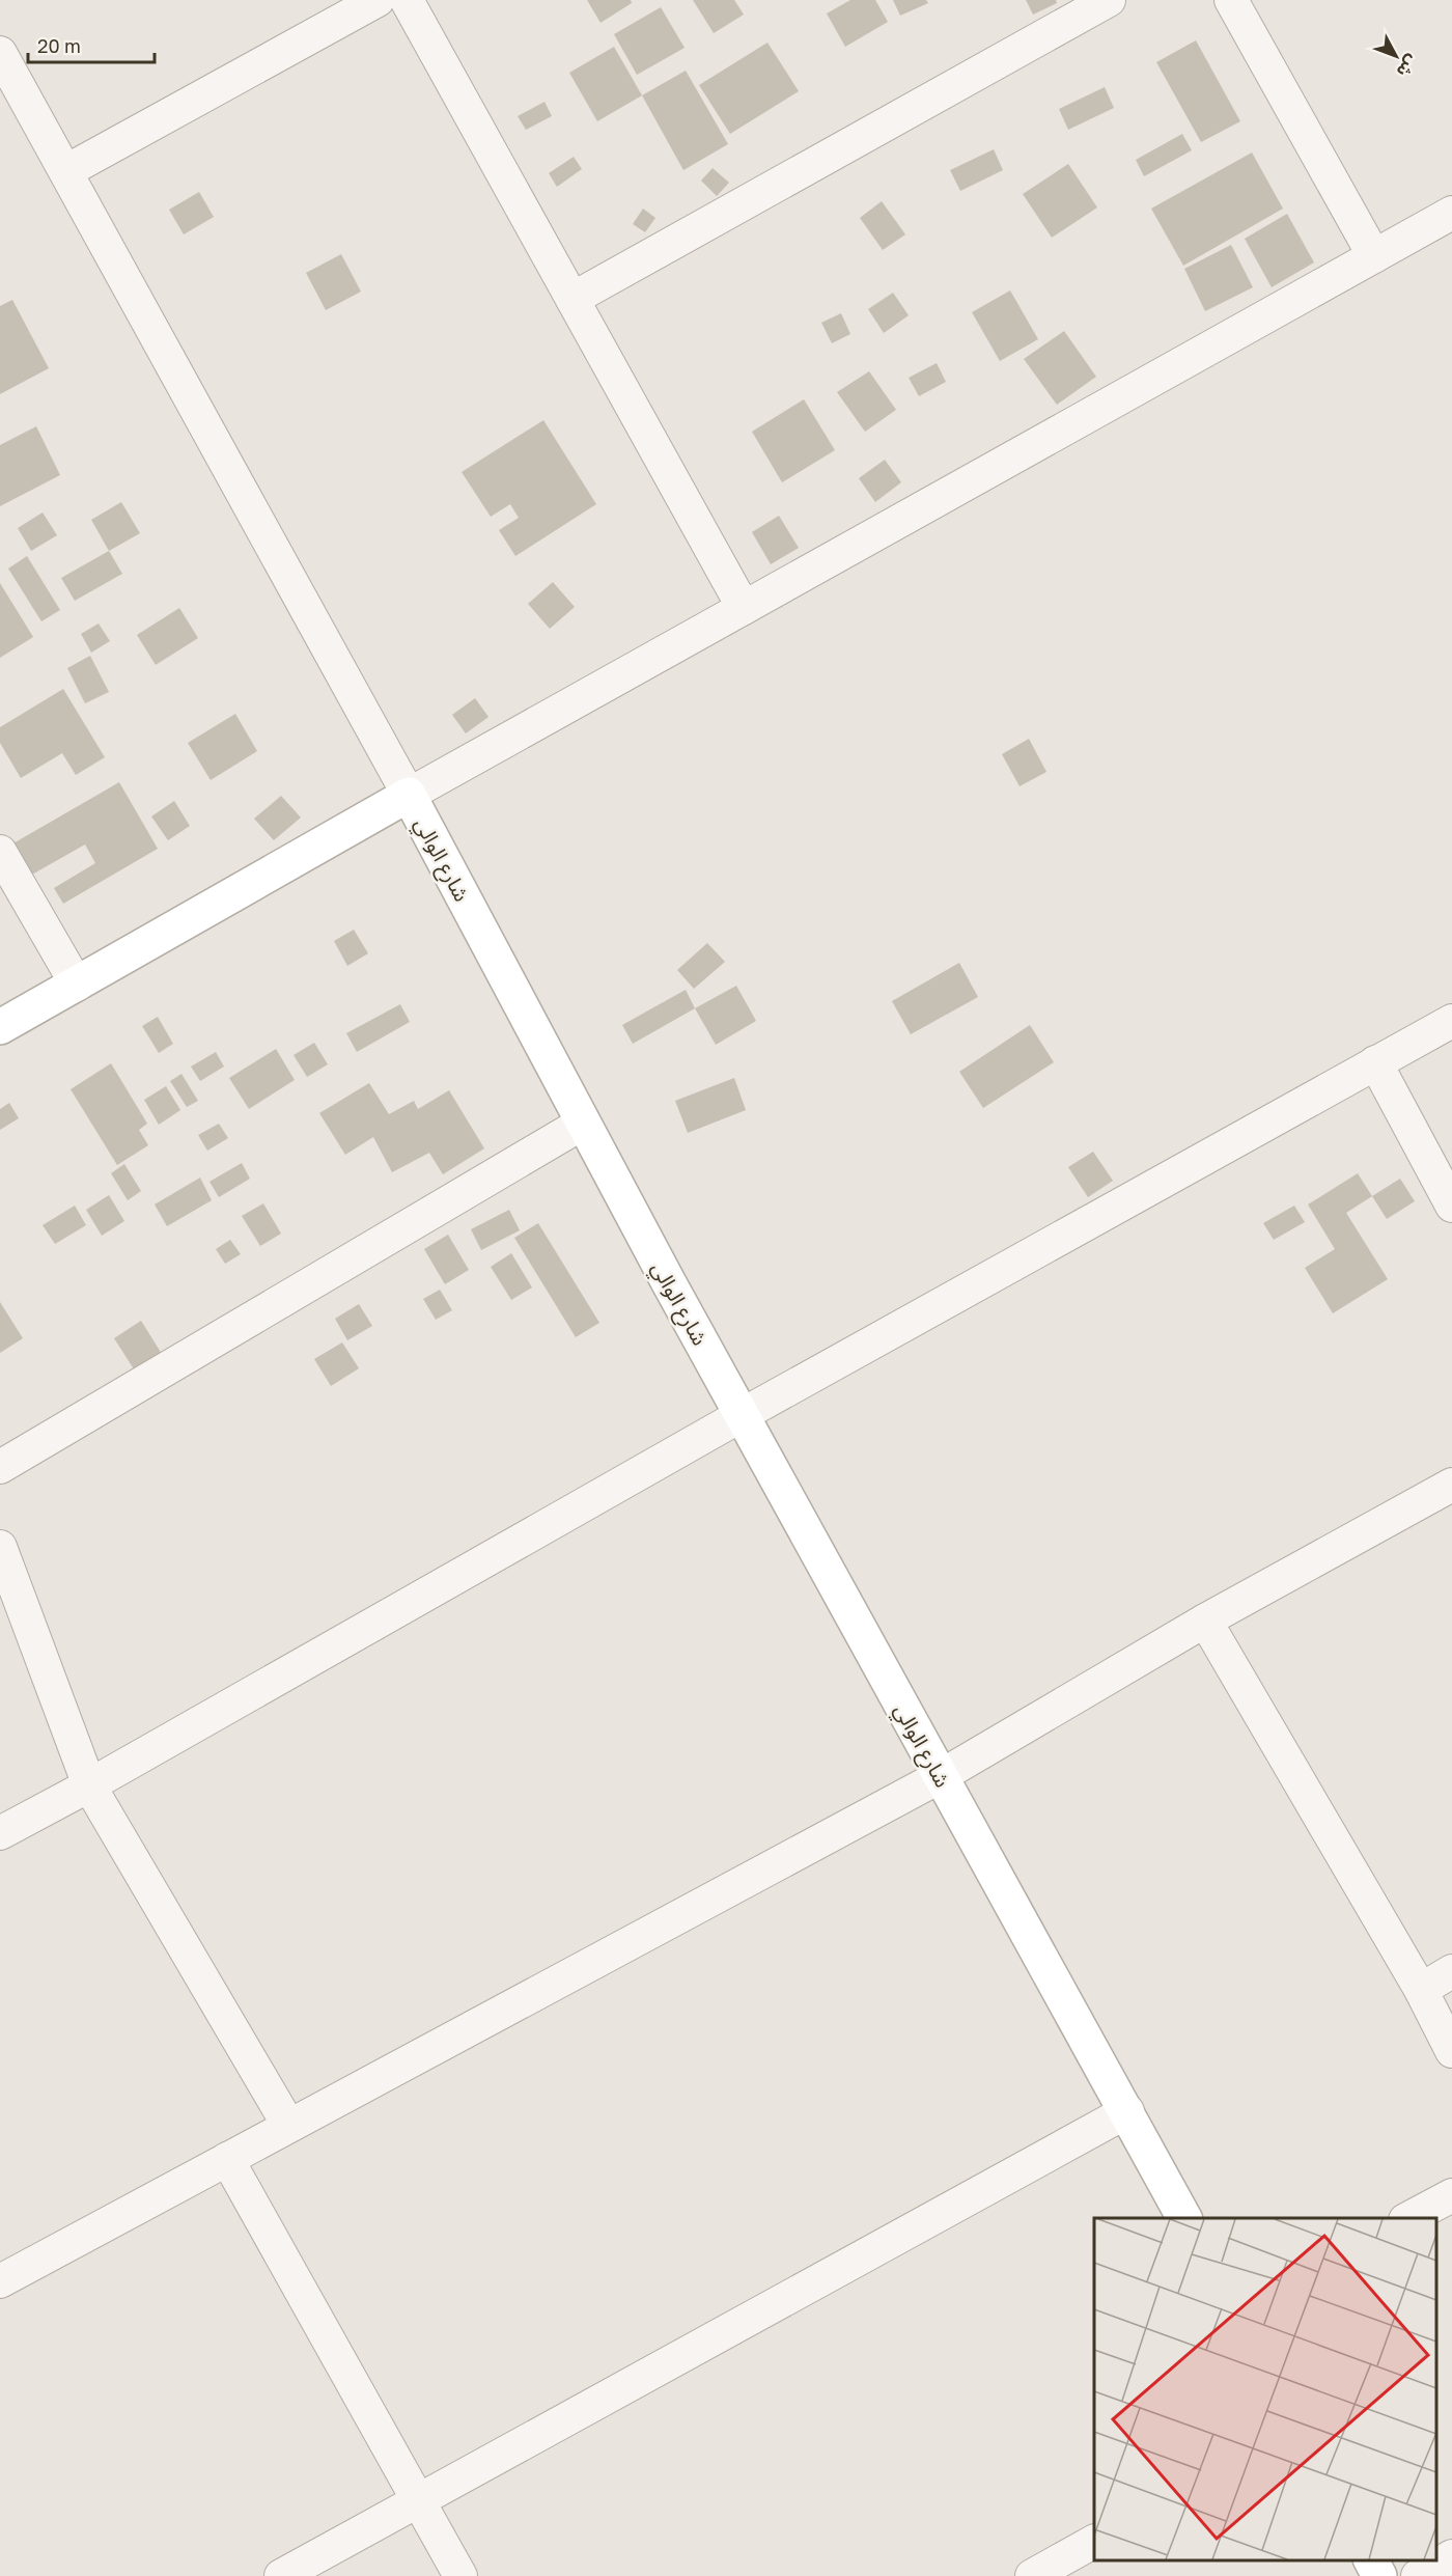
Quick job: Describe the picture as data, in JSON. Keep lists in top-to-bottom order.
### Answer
{
  "streets": {
    "main road": ["شارع الوالي"]
  },
  "scale_bar": "20 m",
  "north": "bottom right"
}
